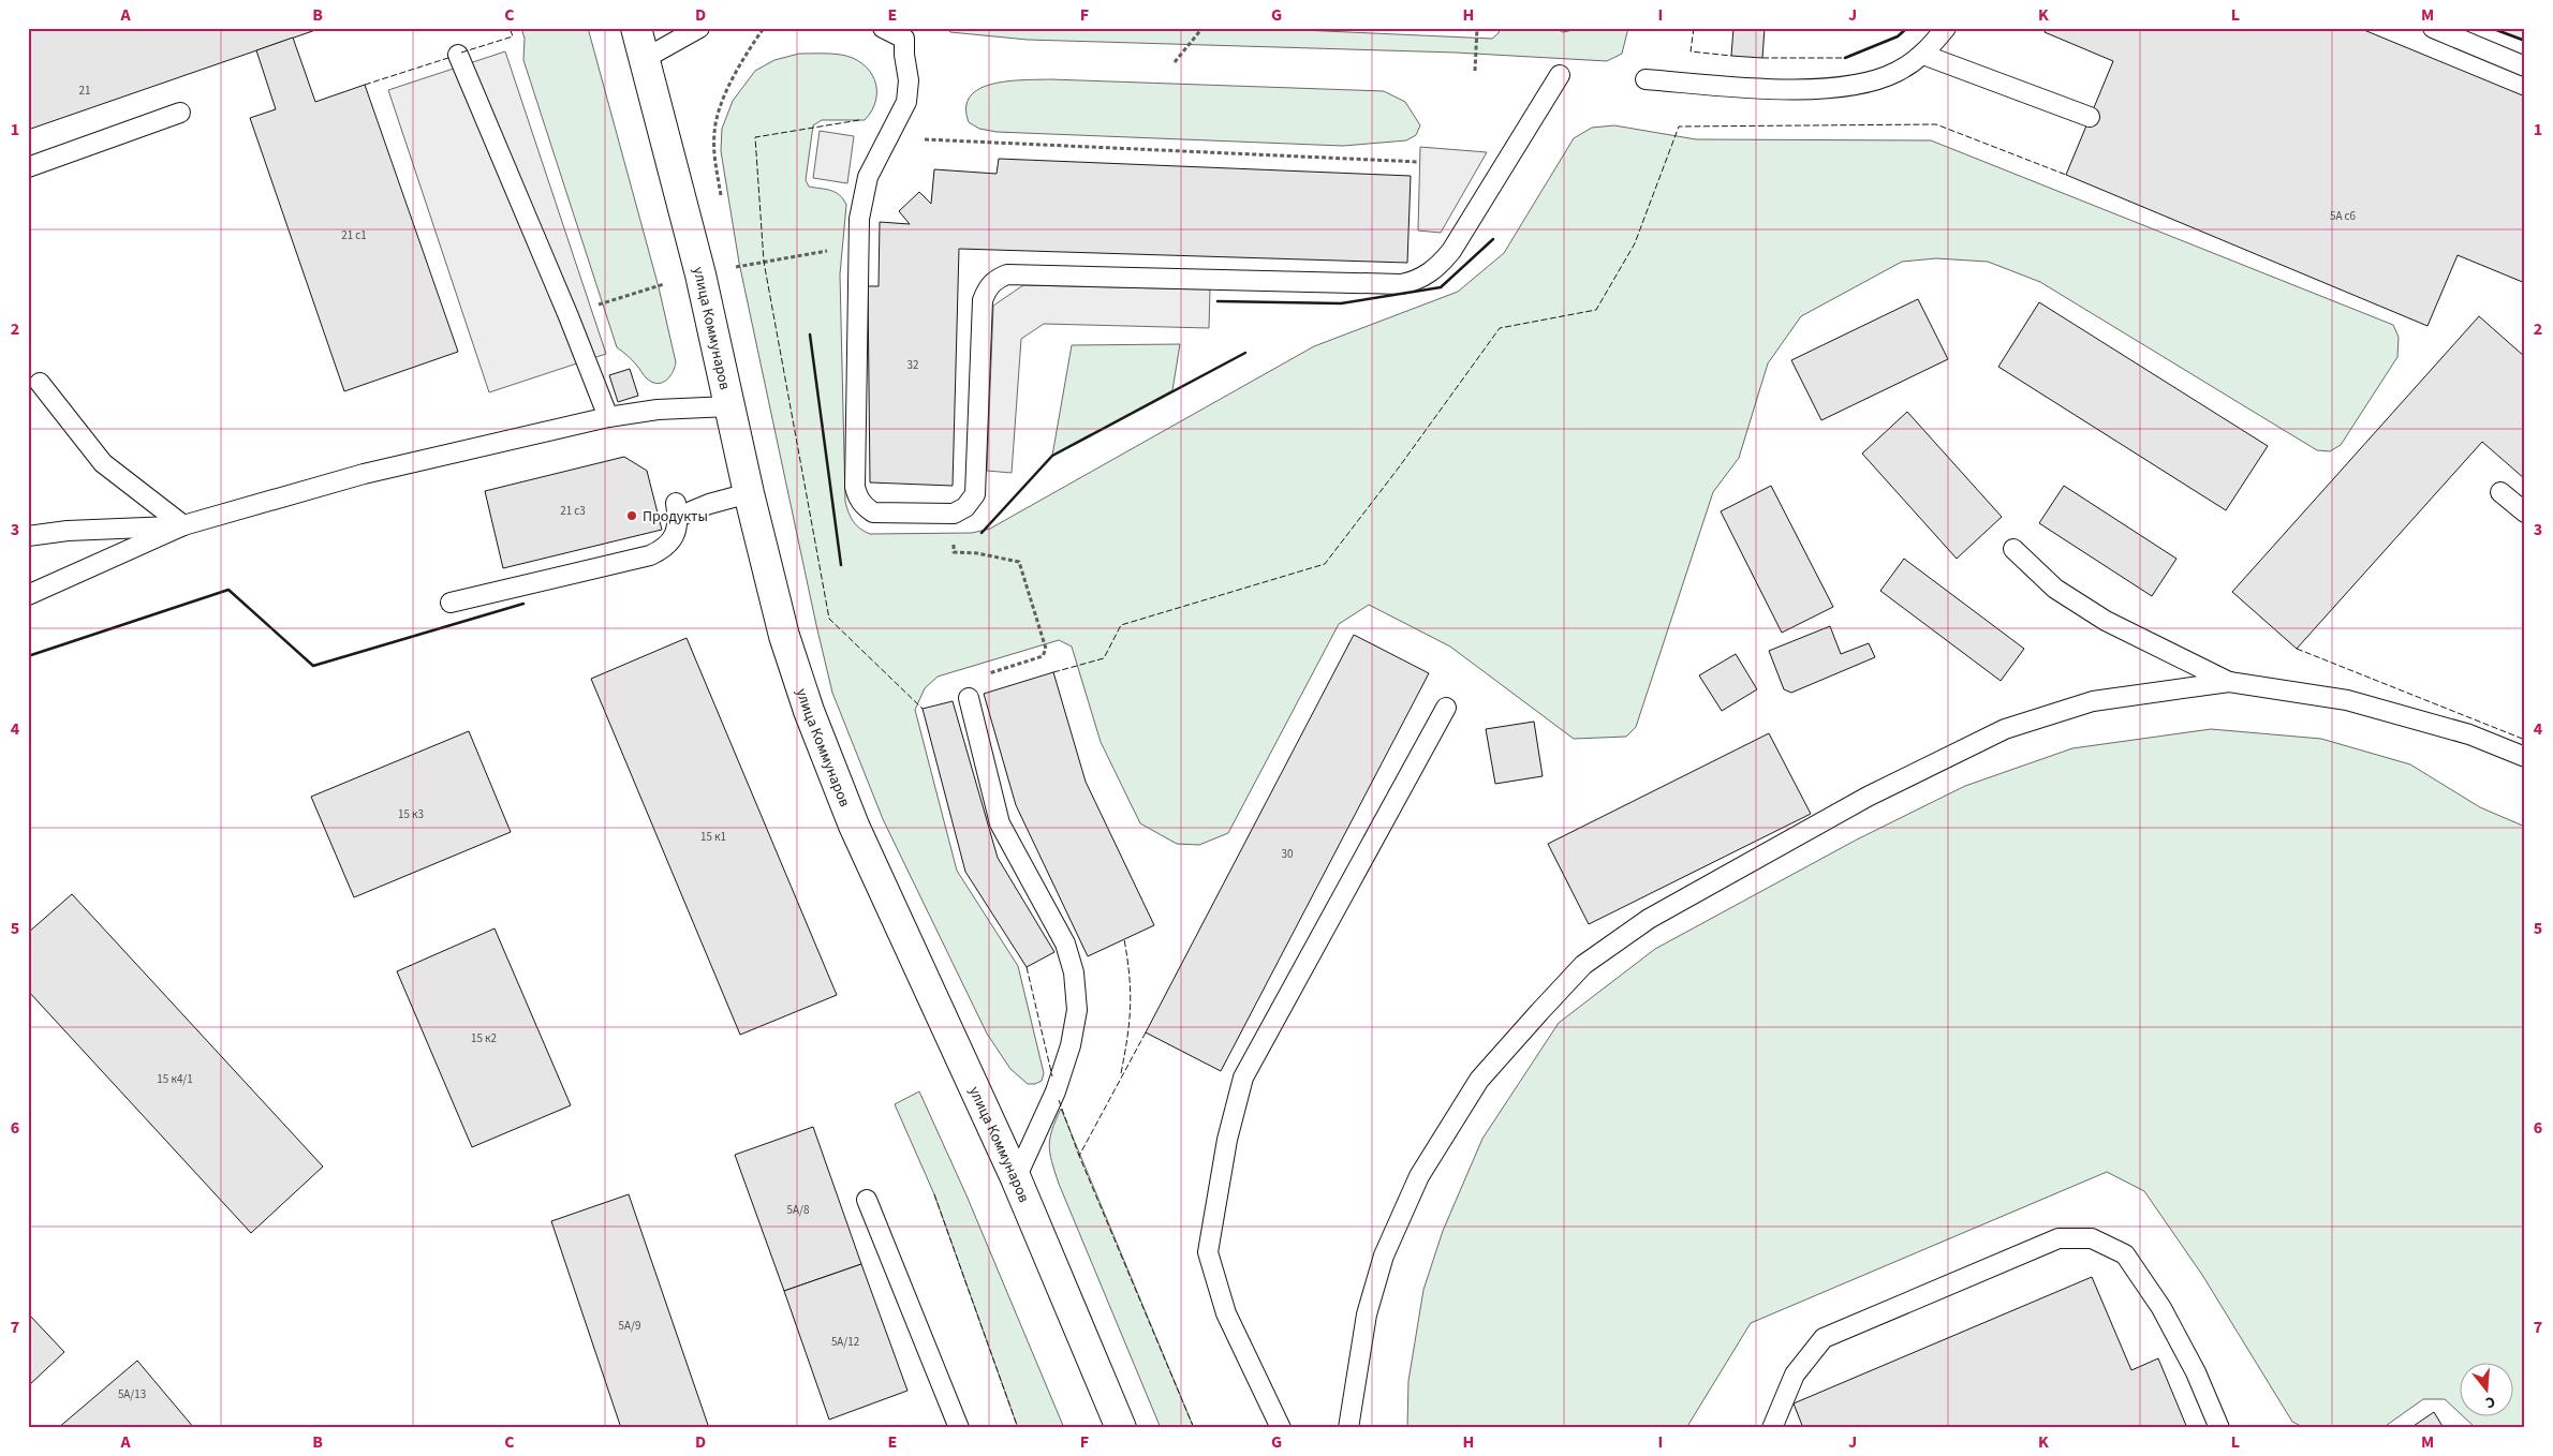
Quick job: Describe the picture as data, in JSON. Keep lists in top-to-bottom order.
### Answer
{
  "streets": {
    "main road": ["улица Коммунаров"]
  },
  "places": ["Продукты"],
  "house_numbers": [
    "21",
    "5А с6",
    "21 с1",
    "32",
    "21 с3",
    "15 к3",
    "15 к1",
    "30",
    "15 к2",
    "15 к4/1",
    "5А/8",
    "5А/9",
    "5А/12",
    "5А/13"
  ],
  "north": "bottom",
  "grid": {
    "columns": [
      "A",
      "B",
      "C",
      "D",
      "E",
      "F",
      "G",
      "H",
      "I",
      "J",
      "K",
      "L",
      "M"
    ],
    "rows": [
      "1",
      "2",
      "3",
      "4",
      "5",
      "6",
      "7"
    ]
  }
}
